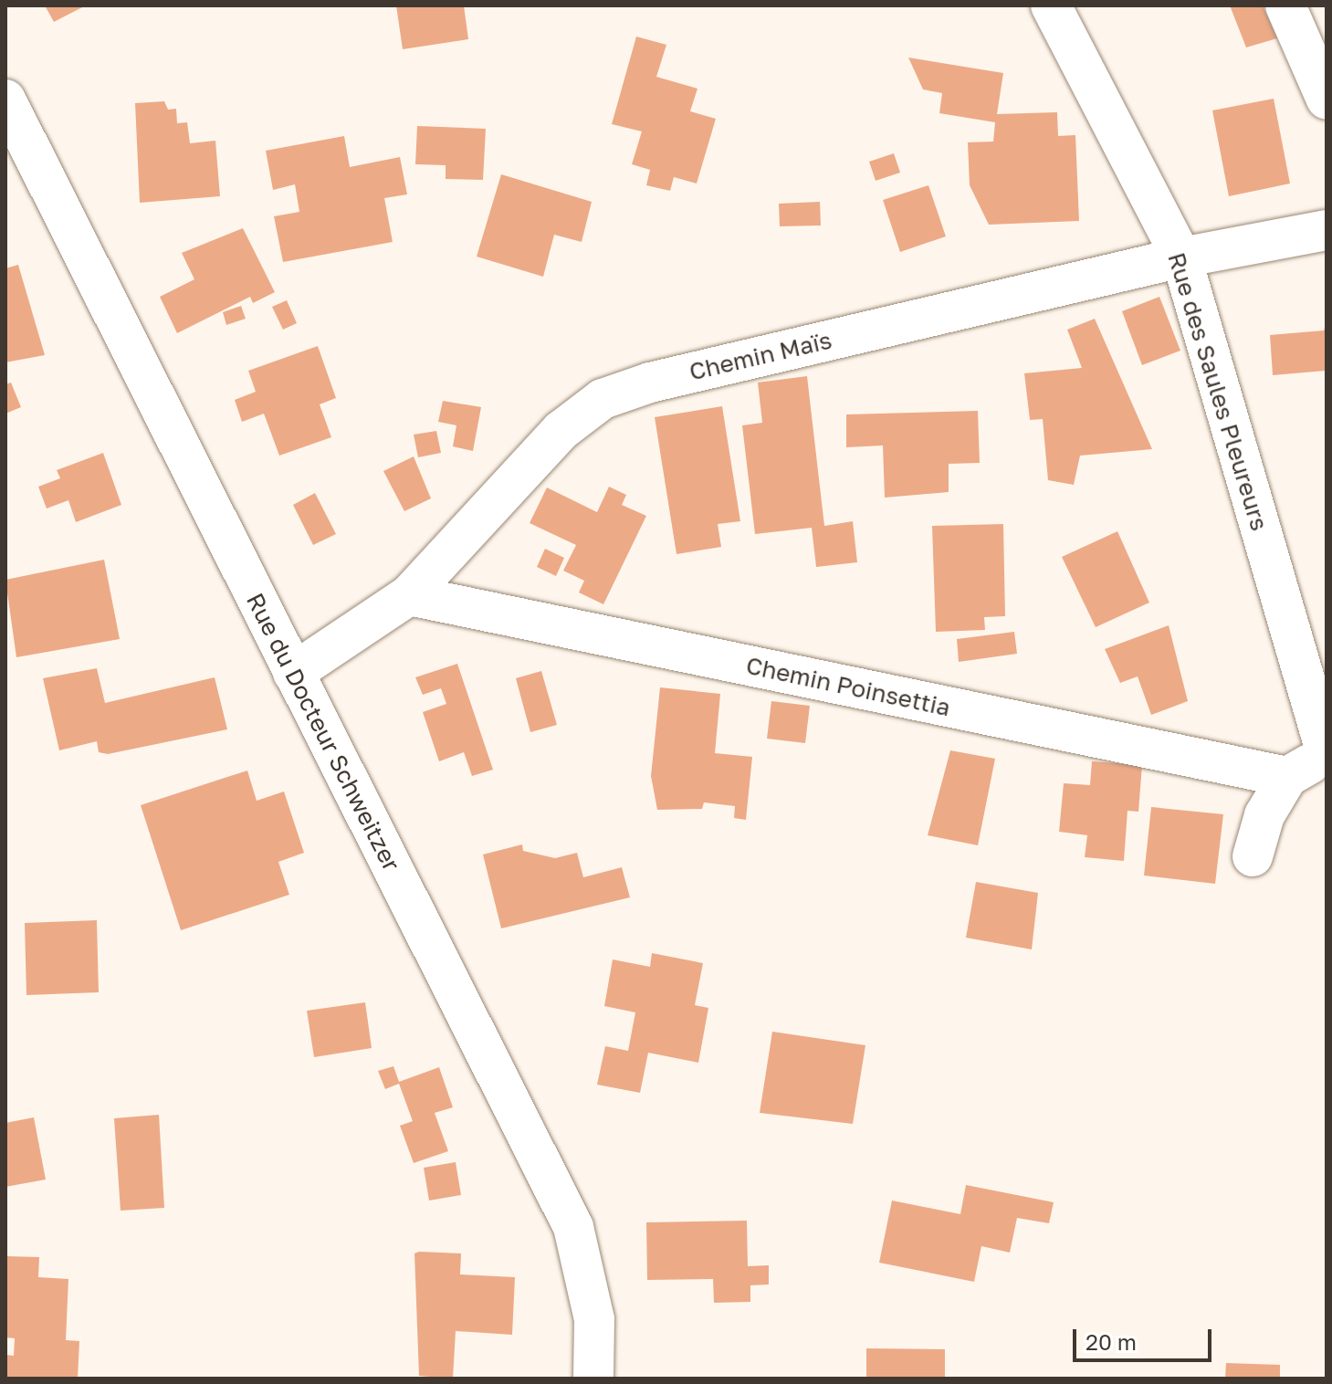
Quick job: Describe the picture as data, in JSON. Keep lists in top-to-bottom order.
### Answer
{
  "streets": {
    "street": [
      "Chemin Maïs",
      "Rue des Saules Pleureurs",
      "Chemin Poinsettia",
      "Rue du Docteur Schweitzer"
    ]
  },
  "crossings": [
    ["Chemin Maïs", "Rue des Saules Pleureurs"],
    ["Chemin Maïs", "Chemin Poinsettia"],
    ["Chemin Maïs", "Rue du Docteur Schweitzer"]
  ],
  "scale_bar": "20 m"
}
